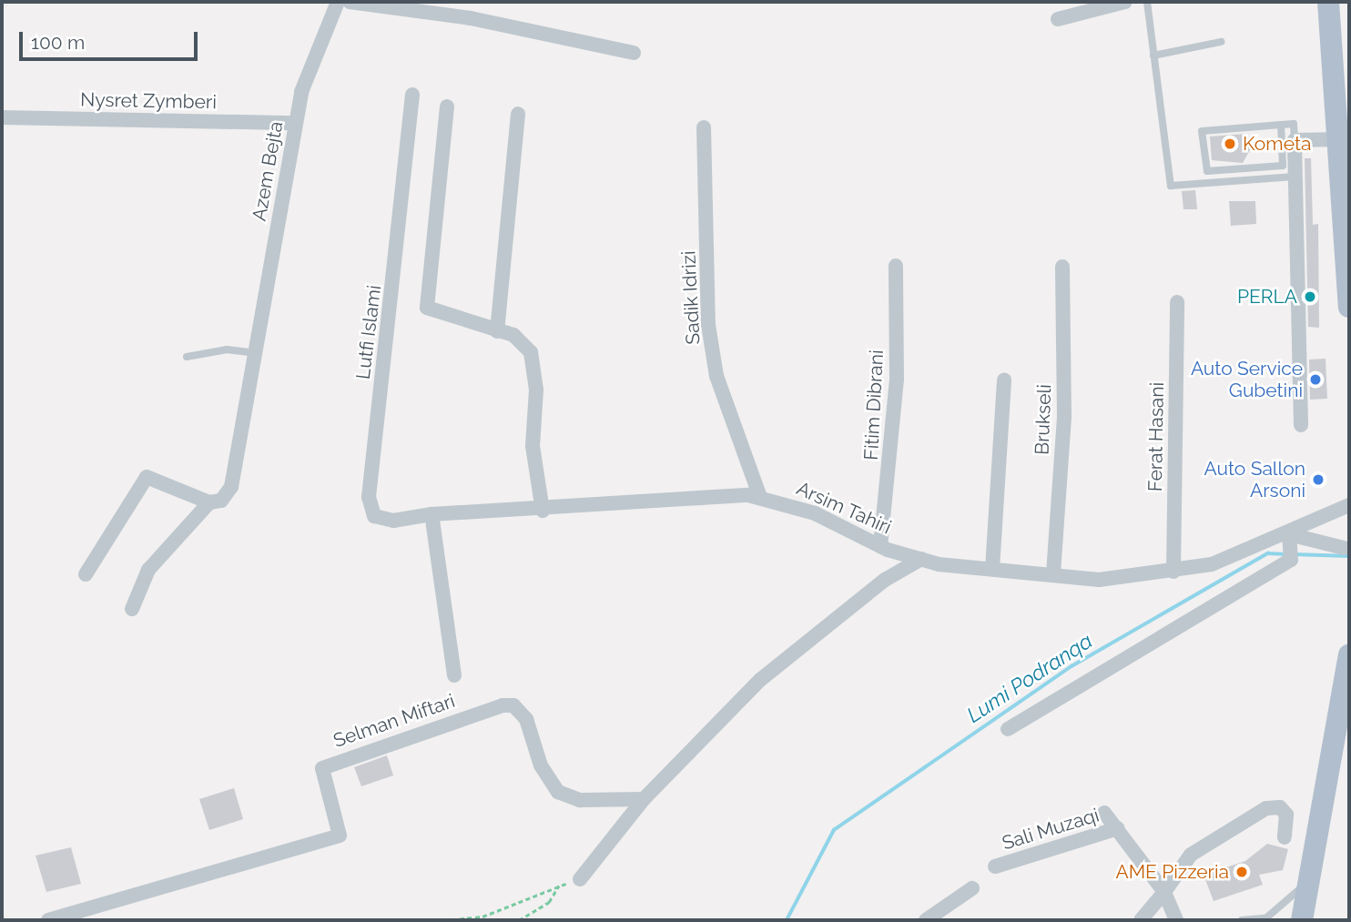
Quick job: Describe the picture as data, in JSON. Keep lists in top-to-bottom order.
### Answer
{
  "streets": {
    "street": [
      "Nysret Zymberi",
      "Azem Bejta",
      "Sadik Idrizi",
      "Lutfi Islami",
      "Fitim Dibrani",
      "Brukseli",
      "Ferat Hasani",
      "Arsim Tahiri",
      "Selman Miftari",
      "Sali Muzaqi"
    ]
  },
  "crossings": [
    ["Nysret Zymberi", "Azem Bejta"],
    ["Sadik Idrizi", "Arsim Tahiri"],
    ["Lutfi Islami", "Arsim Tahiri"],
    ["Fitim Dibrani", "Arsim Tahiri"],
    ["Brukseli", "Arsim Tahiri"],
    ["Ferat Hasani", "Arsim Tahiri"]
  ],
  "water": ["Lumi Podranqa"],
  "places": [
    "Kometa",
    "PERLA",
    "Auto Service Gubetini",
    "Auto Sallon Arsoni",
    "AME Pizzeria"
  ],
  "scale_bar": "100 m"
}
